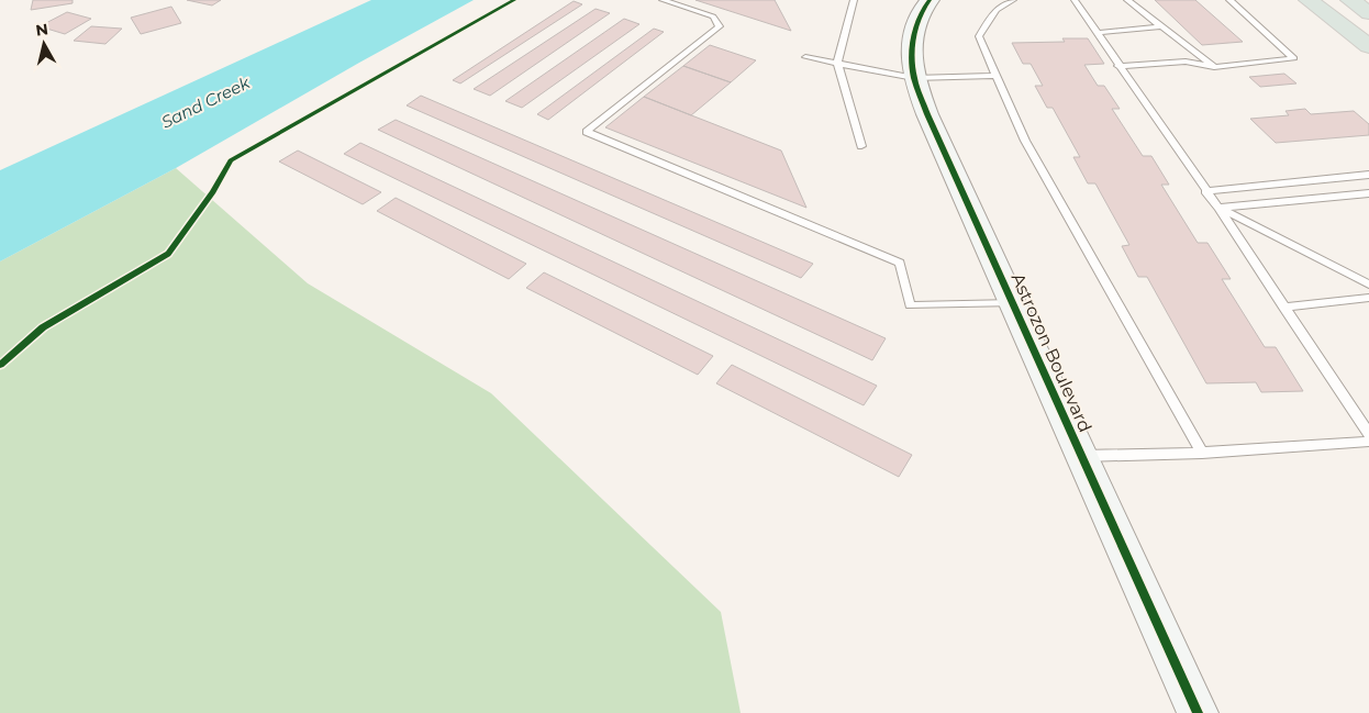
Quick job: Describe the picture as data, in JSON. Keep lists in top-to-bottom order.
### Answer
{
  "streets": {
    "main road": ["Astrozon Boulevard"]
  },
  "water": ["Sand Creek"],
  "north": "top"
}
